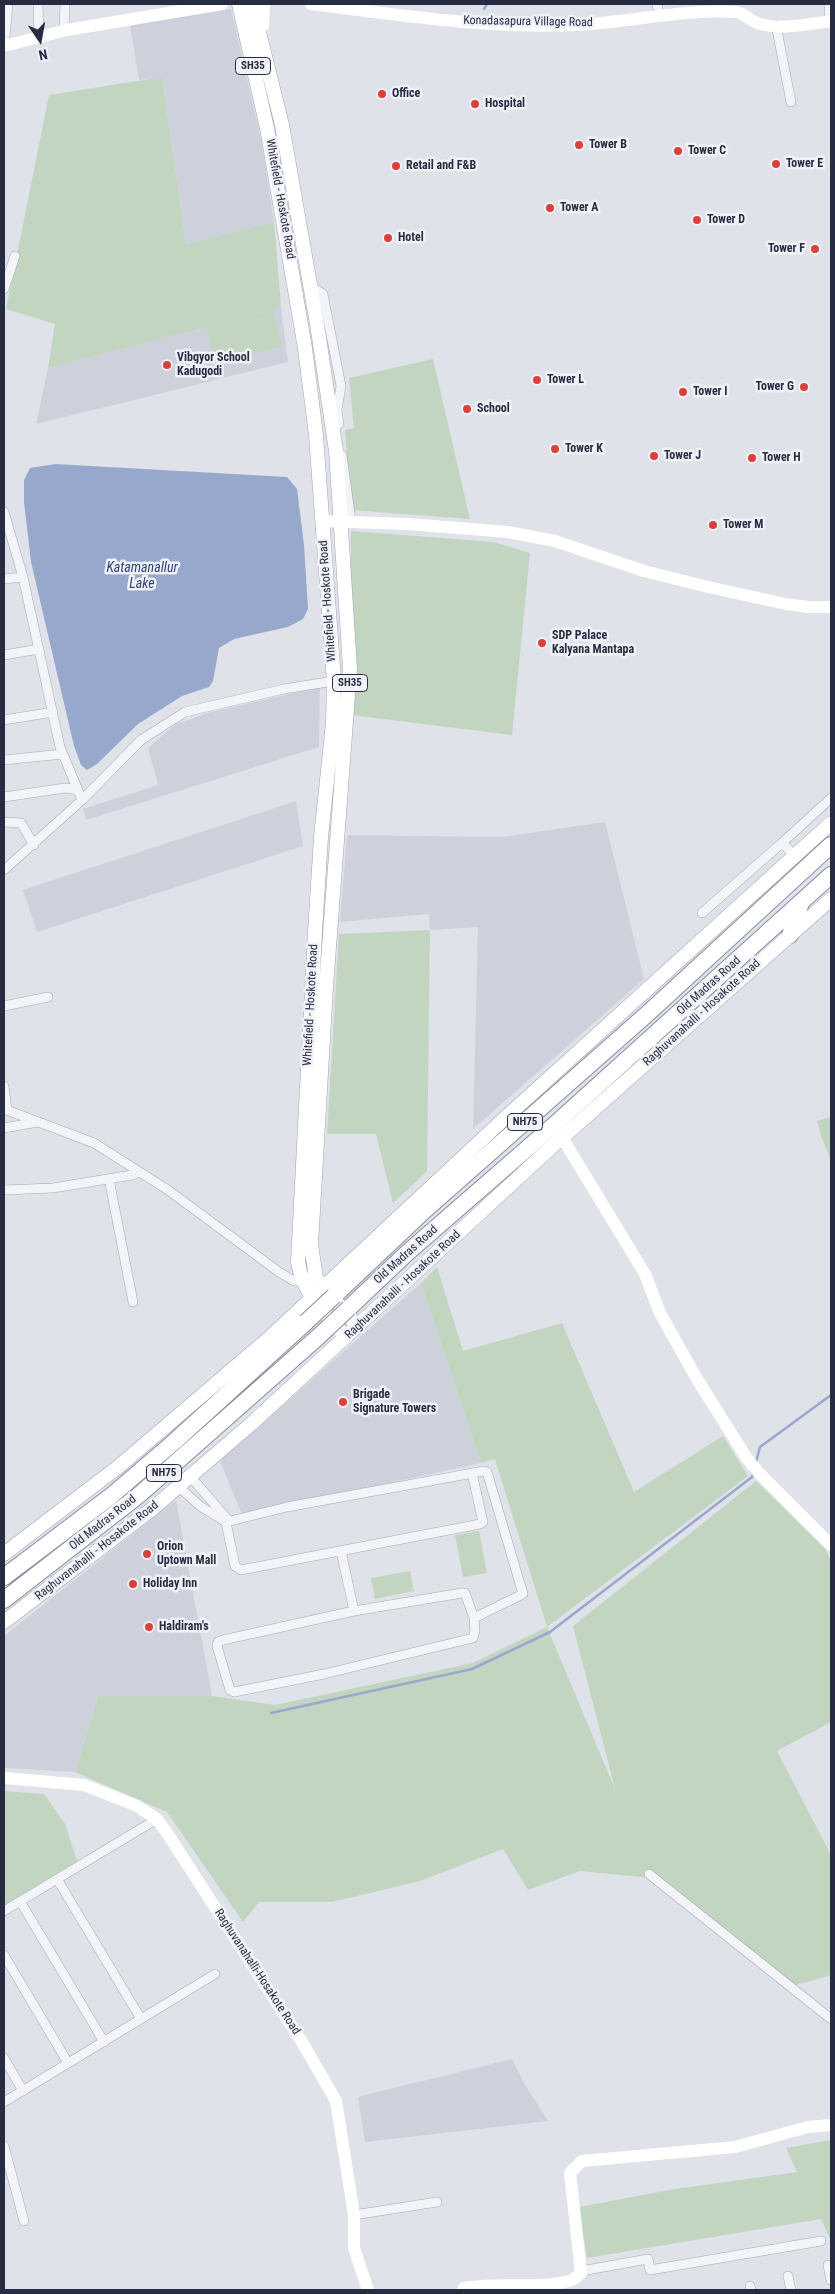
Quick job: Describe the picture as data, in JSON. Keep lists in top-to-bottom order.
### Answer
{
  "streets": {
    "highway": ["Old Madras Road", "NH75"],
    "main road": ["SH35", "Whitefield - Hoskote Road", "Raghuvanahalli - Hosakote Road"],
    "street": ["Konadasapura Village Road", "Raghuvanahalli-Hosakote Road"]
  },
  "crossings": [
    ["Whitefield - Hoskote Road", "Old Madras Road"],
    ["Whitefield - Hoskote Road", "Raghuvanahalli - Hosakote Road"],
    ["Whitefield - Hoskote Road", "NH75"],
    ["Old Madras Road", "NH75"]
  ],
  "water": ["Katamanallur Lake"],
  "places": [
    "Office",
    "Hospital",
    "Tower B",
    "Tower C",
    "Tower E",
    "Retail and F&B",
    "Tower A",
    "Tower D",
    "Hotel",
    "Tower F",
    "Vibgyor School Kadugodi",
    "Tower L",
    "Tower G",
    "Tower I",
    "School",
    "Tower K",
    "Tower J",
    "Tower H",
    "Tower M",
    "SDP Palace Kalyana Mantapa",
    "Brigade Signature Towers",
    "Orion Uptown Mall",
    "Holiday Inn",
    "Haldiram's"
  ],
  "north": "bottom"
}
